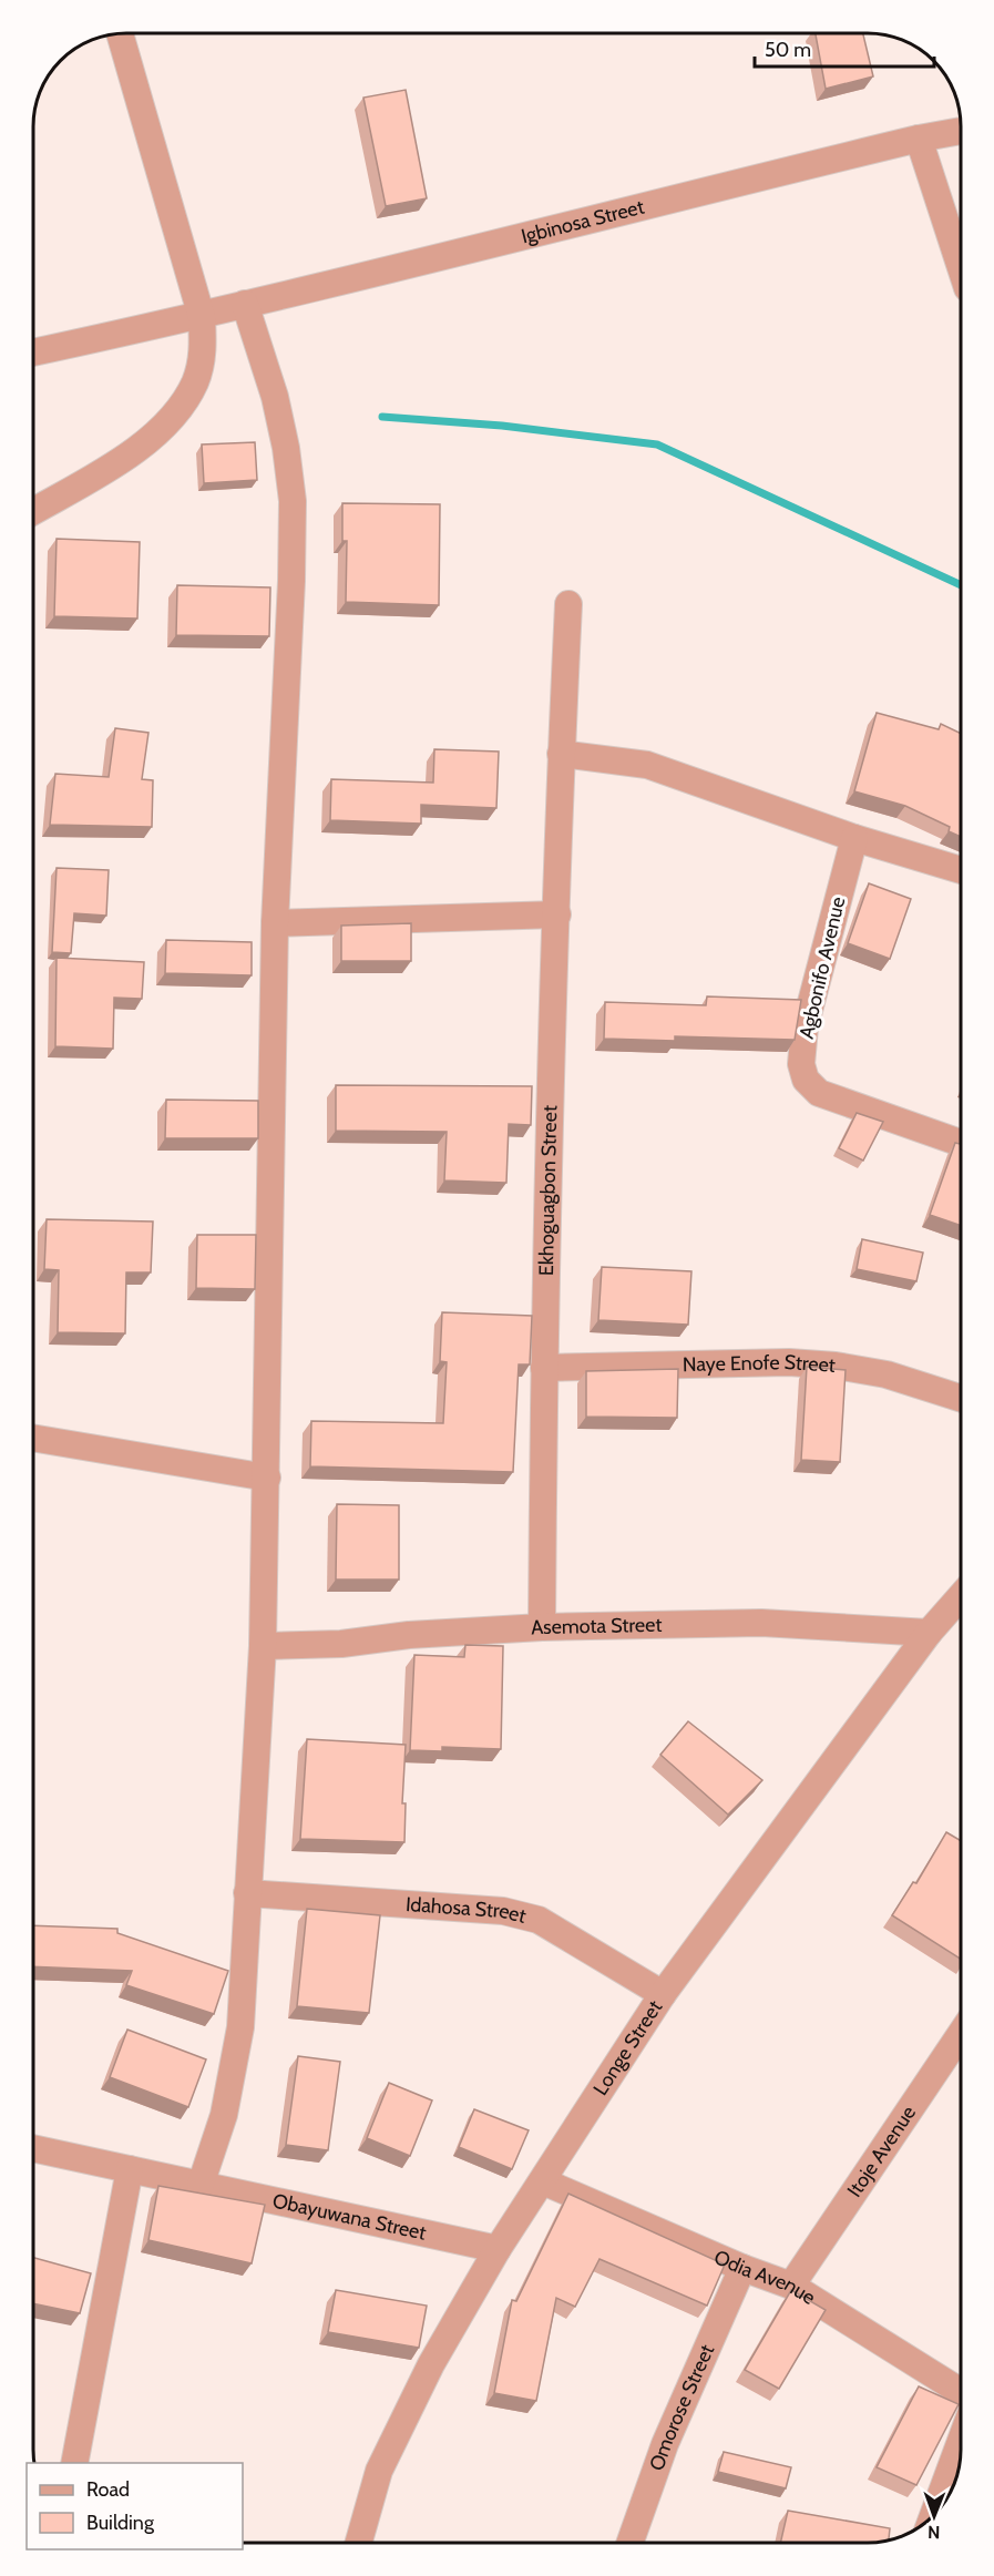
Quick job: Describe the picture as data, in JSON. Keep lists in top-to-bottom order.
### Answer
{
  "streets": {
    "street": [
      "Igbinosa Street",
      "Agbonifo Avenue",
      "Ekhoguagbon Street",
      "Naye Enofe Street",
      "Asemota Street",
      "Idahosa Street",
      "Longe Street",
      "Itoje Avenue",
      "Obayuwana Street",
      "Odia Avenue",
      "Omorose Street"
    ]
  },
  "crossings": [
    ["Ekhoguagbon Street", "Naye Enofe Street"],
    ["Ekhoguagbon Street", "Asemota Street"],
    ["Asemota Street", "Longe Street"],
    ["Idahosa Street", "Longe Street"],
    ["Longe Street", "Obayuwana Street"],
    ["Longe Street", "Odia Avenue"],
    ["Itoje Avenue", "Odia Avenue"],
    ["Odia Avenue", "Omorose Street"]
  ],
  "legend": ["Road", "Building"],
  "scale_bar": "50 m",
  "north": "bottom"
}
